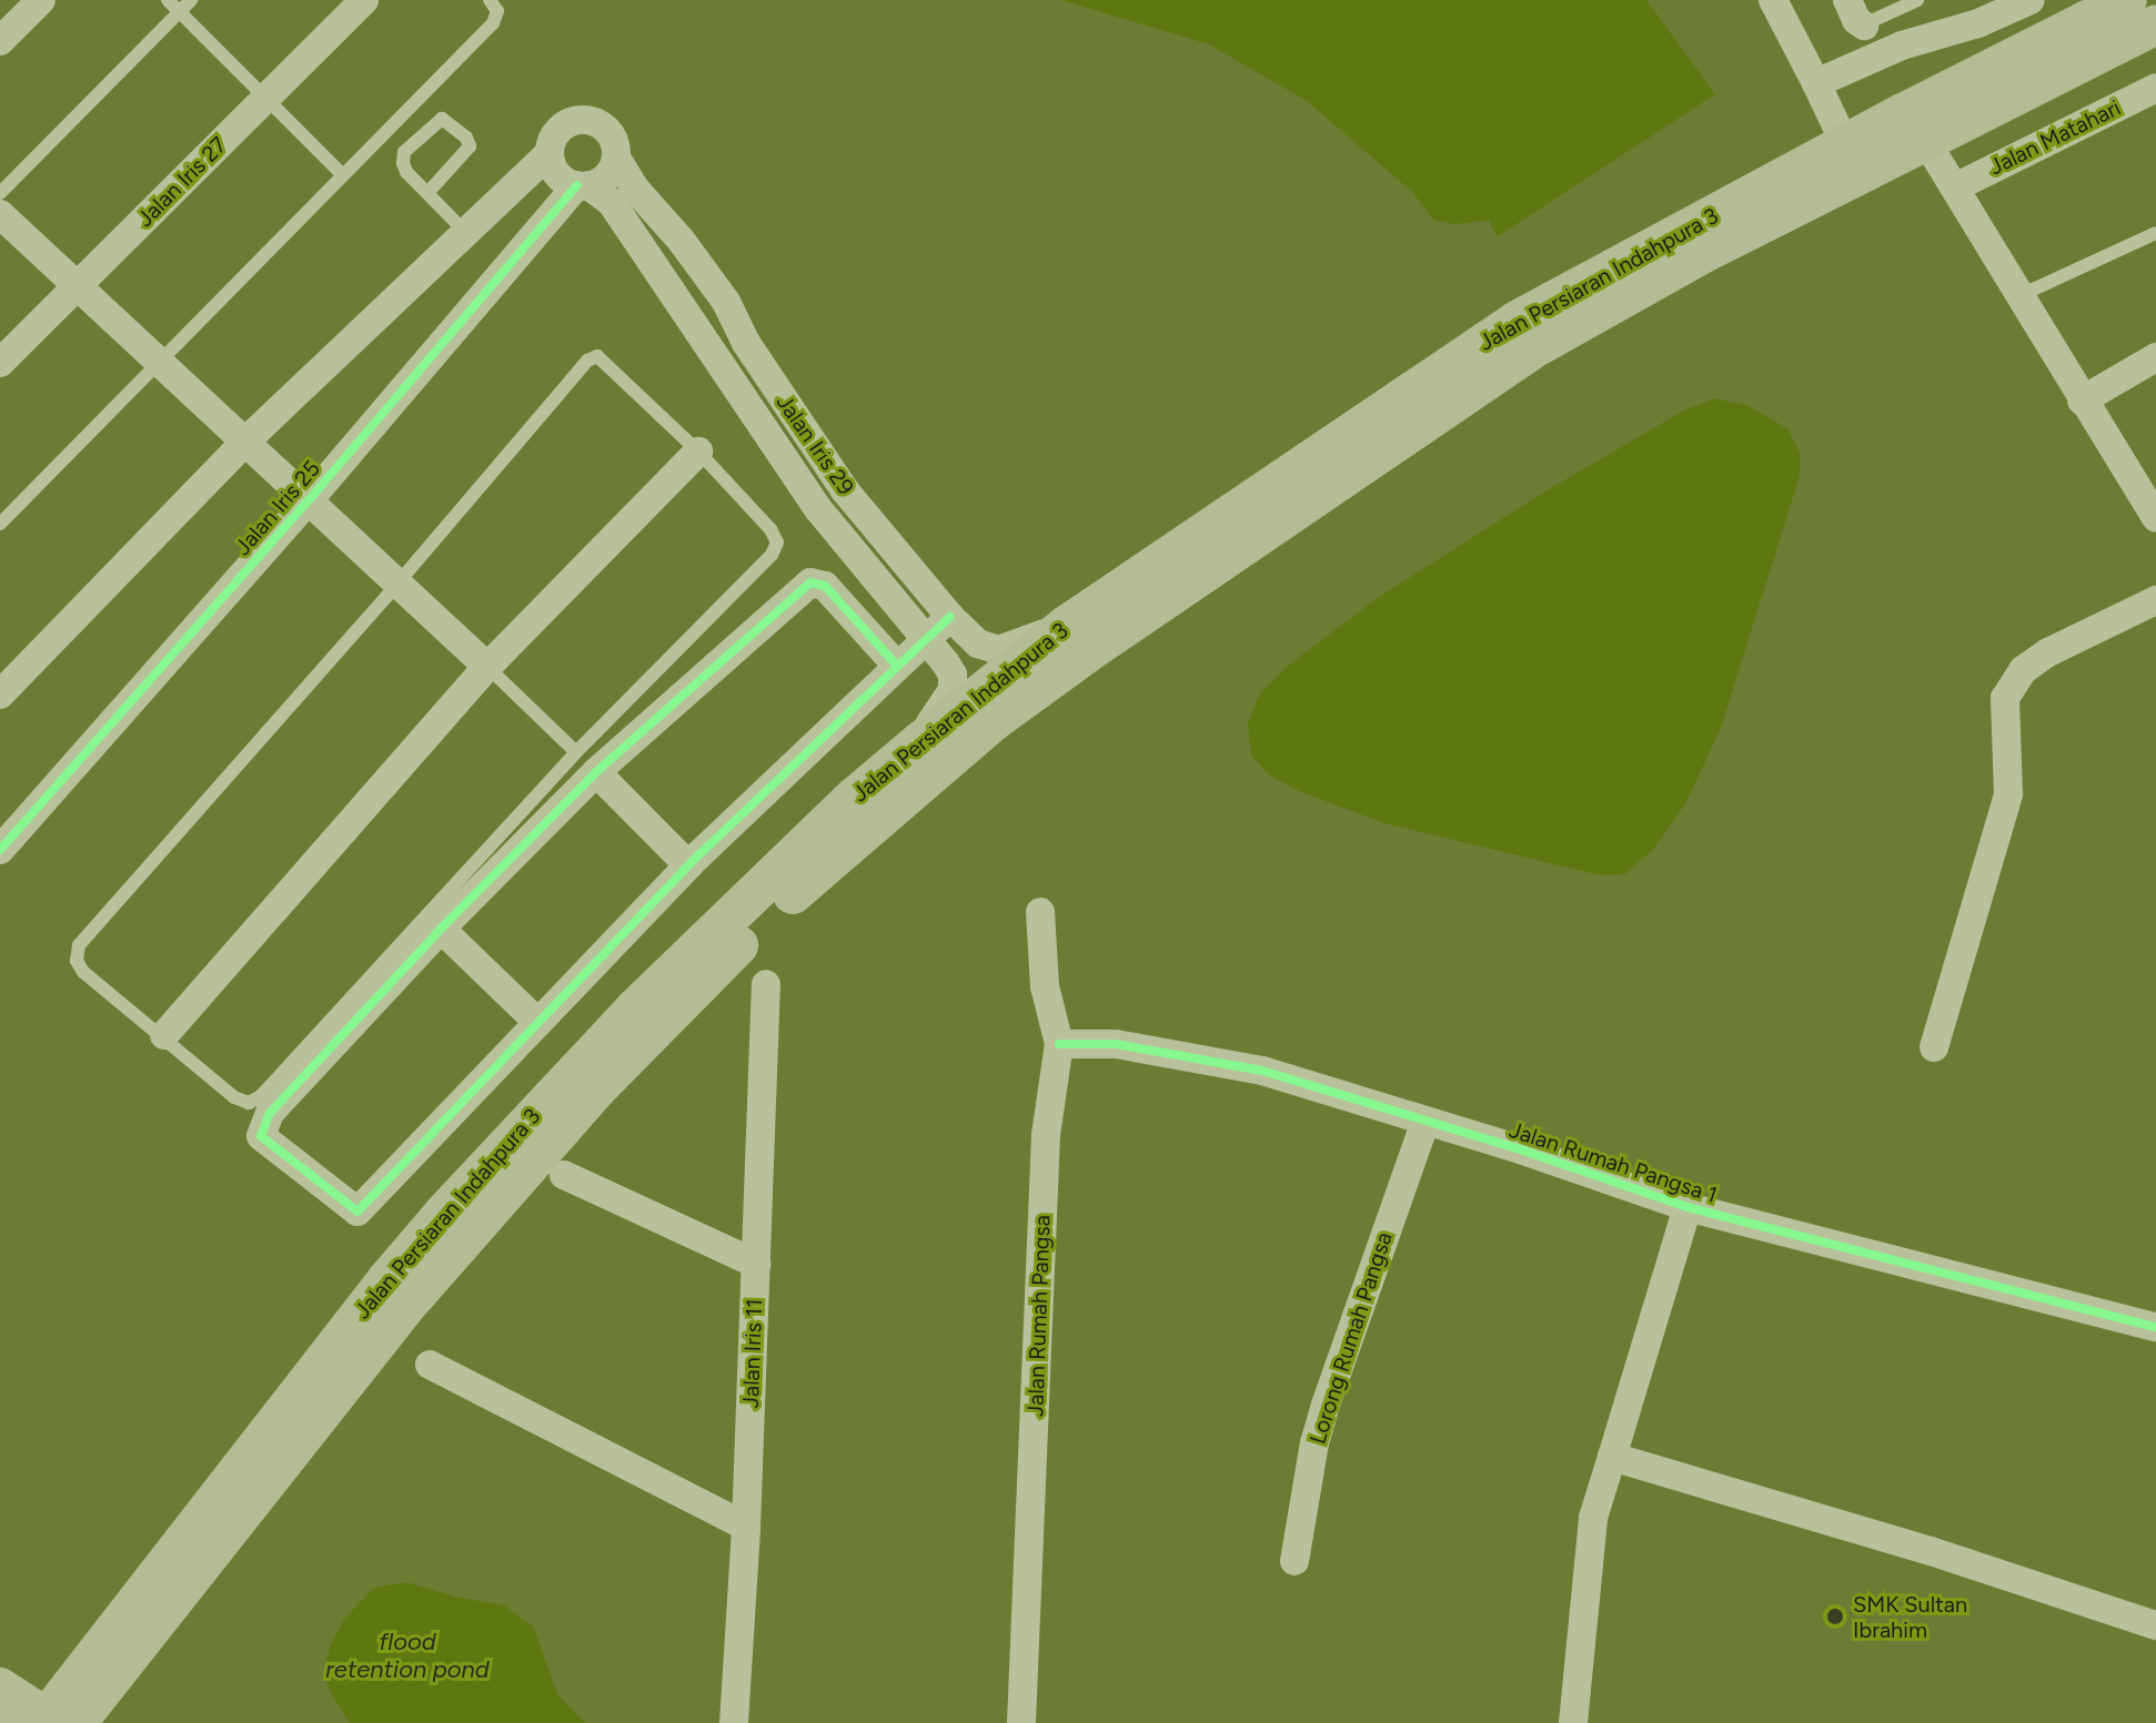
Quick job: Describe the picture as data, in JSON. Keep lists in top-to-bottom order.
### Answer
{
  "streets": {
    "main road": ["Jalan Persiaran Indahpura 3"],
    "street": [
      "Jalan Matahari",
      "Jalan Iris 27",
      "Jalan Iris 29",
      "Jalan Iris 25",
      "Jalan Rumah Pangsa 1",
      "Jalan Rumah Pangsa",
      "Lorong Rumah Pangsa",
      "Jalan Iris 11"
    ]
  },
  "crossings": [
    ["Jalan Persiaran Indahpura 3", "Jalan Iris 29"],
    ["Jalan Iris 29", "Jalan Iris 25"],
    ["Jalan Rumah Pangsa 1", "Jalan Rumah Pangsa"],
    ["Jalan Rumah Pangsa 1", "Lorong Rumah Pangsa"]
  ],
  "water": ["flood retention pond"],
  "places": ["SMK Sultan Ibrahim"]
}
